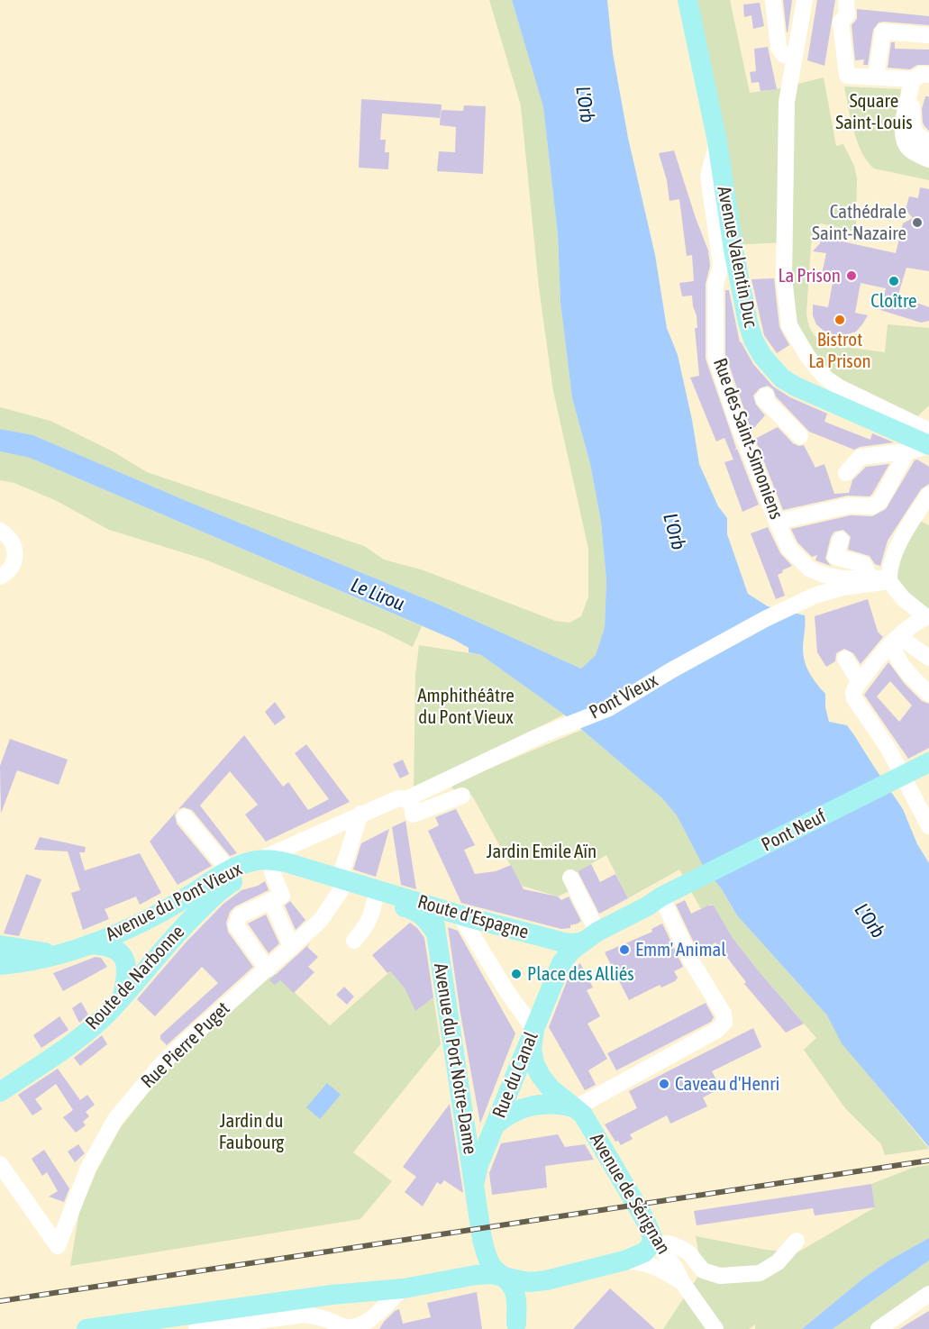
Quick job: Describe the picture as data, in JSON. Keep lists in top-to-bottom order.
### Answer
{
  "streets": {
    "main road": [
      "Avenue Valentin Duc",
      "Pont Neuf",
      "Avenue du Pont Vieux",
      "Route d'Espagne",
      "Route de Narbonne",
      "Avenue du Port Notre-Dame",
      "Rue du Canal",
      "Avenue de Sérignan"
    ],
    "street": ["Rue des Saint-Simoniens", "Pont Vieux", "Rue Pierre Puget"]
  },
  "crossings": [
    ["Avenue Valentin Duc", "Rue des Saint-Simoniens"],
    ["Pont Vieux", "Avenue du Pont Vieux"],
    ["Pont Neuf", "Route d'Espagne"],
    ["Avenue du Pont Vieux", "Route d'Espagne"],
    ["Avenue du Pont Vieux", "Route de Narbonne"],
    ["Avenue du Pont Vieux", "Rue Pierre Puget"],
    ["Route d'Espagne", "Route de Narbonne"],
    ["Route d'Espagne", "Rue Pierre Puget"],
    ["Route d'Espagne", "Avenue du Port Notre-Dame"],
    ["Route d'Espagne", "Rue du Canal"],
    ["Avenue du Port Notre-Dame", "Rue du Canal"],
    ["Avenue du Port Notre-Dame", "Avenue de Sérignan"],
    ["Rue du Canal", "Avenue de Sérignan"]
  ],
  "water": ["L'Orb", "Le Lirou"],
  "parks": [
    "Square Saint-Louis",
    "Amphithéâtre du Pont Vieux",
    "Jardin Emile Aïn",
    "Jardin du Faubourg"
  ],
  "places": [
    "Cathédrale Saint-Nazaire",
    "La Prison",
    "Cloître",
    "Bistrot La Prison",
    "Emm' Animal",
    "Place des Alliés",
    "Caveau d'Henri"
  ]
}
